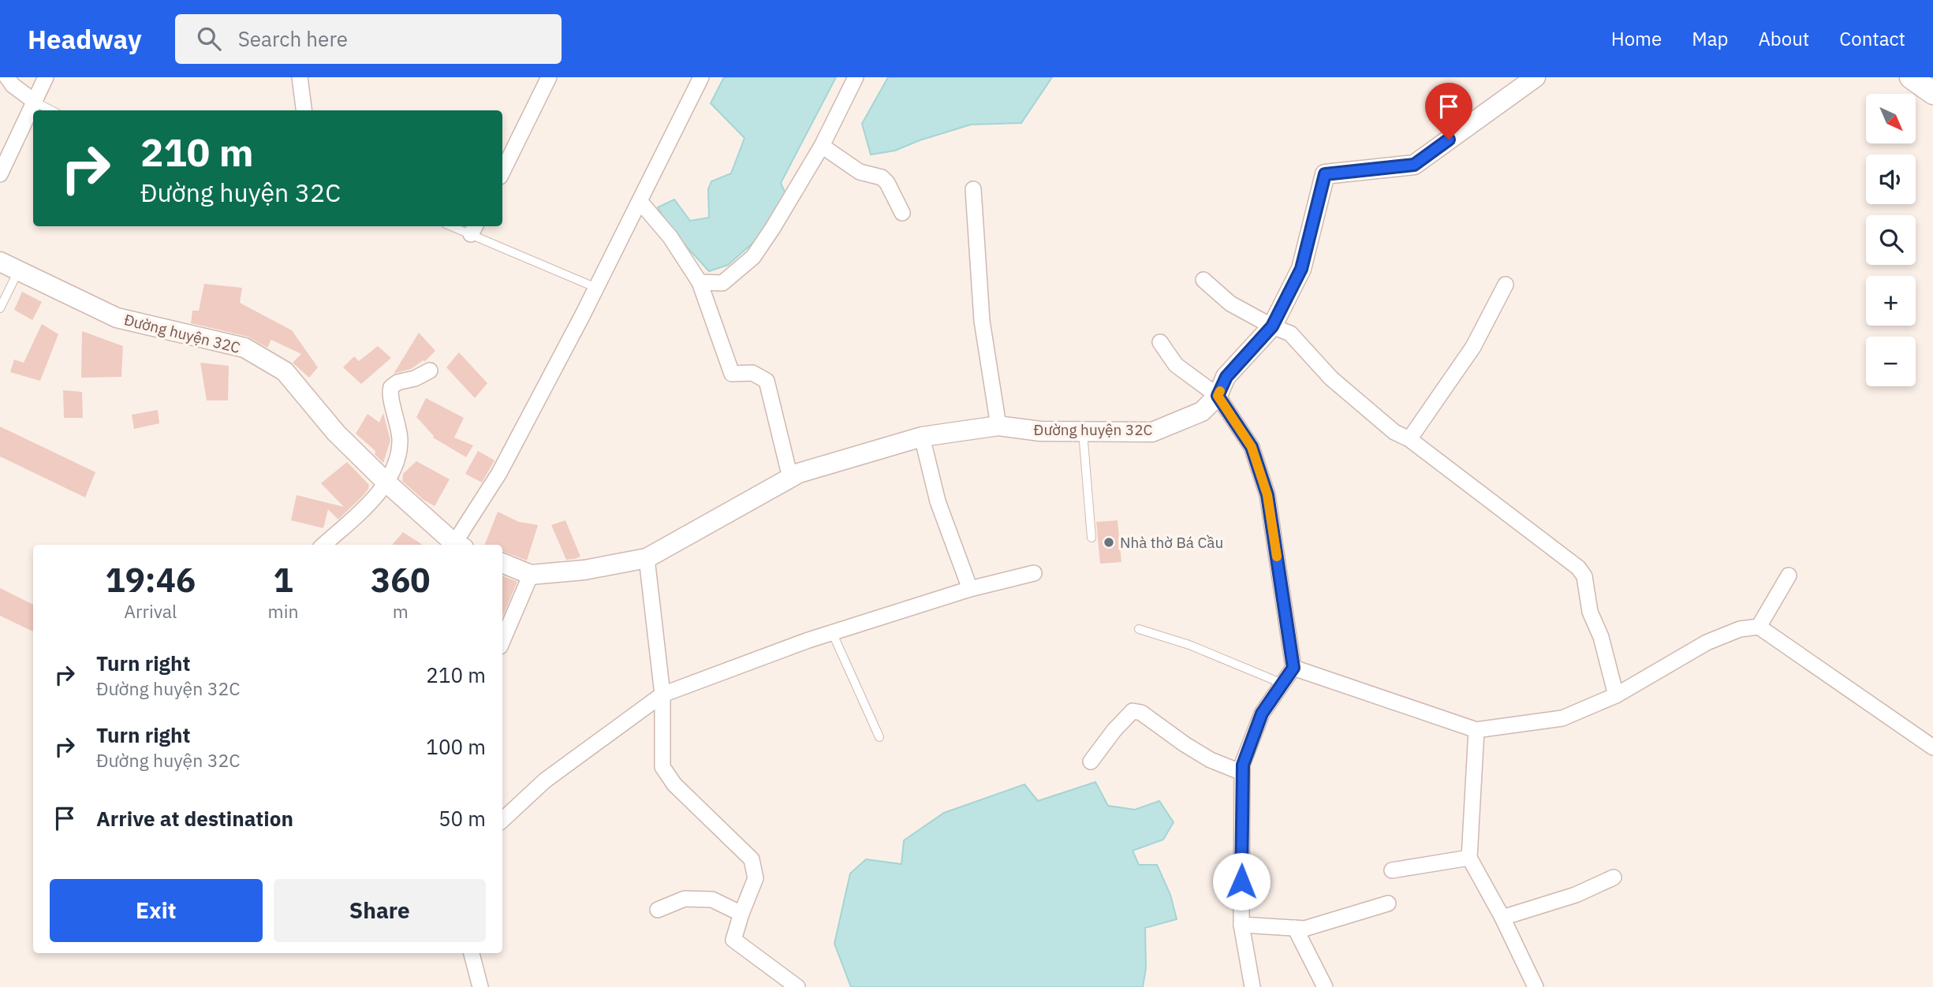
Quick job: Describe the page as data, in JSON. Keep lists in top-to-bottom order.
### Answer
{
  "streets": {
    "street": ["Đường huyện 32C"]
  },
  "places": ["Nhà thờ Bá Cầu"],
  "north": "bottom right",
  "page": {
    "header": "Headway",
    "search": "Search here",
    "nav": [
      "Home",
      "Map",
      "About",
      "Contact"
    ],
    "map_buttons": ["+", "−"],
    "turn": ["210 m", "Đường huyện 32C"],
    "eta": [
      "19:46",
      "Arrival",
      "1",
      "min",
      "360",
      "m"
    ],
    "list": [
      {
        "name": "Turn right",
        "note": "Đường huyện 32C",
        "value": "210 m"
      },
      {
        "name": "Turn right",
        "note": "Đường huyện 32C",
        "value": "100 m"
      },
      {
        "name": "Arrive at destination",
        "value": "50 m"
      }
    ],
    "buttons": ["Exit", "Share"]
  }
}
